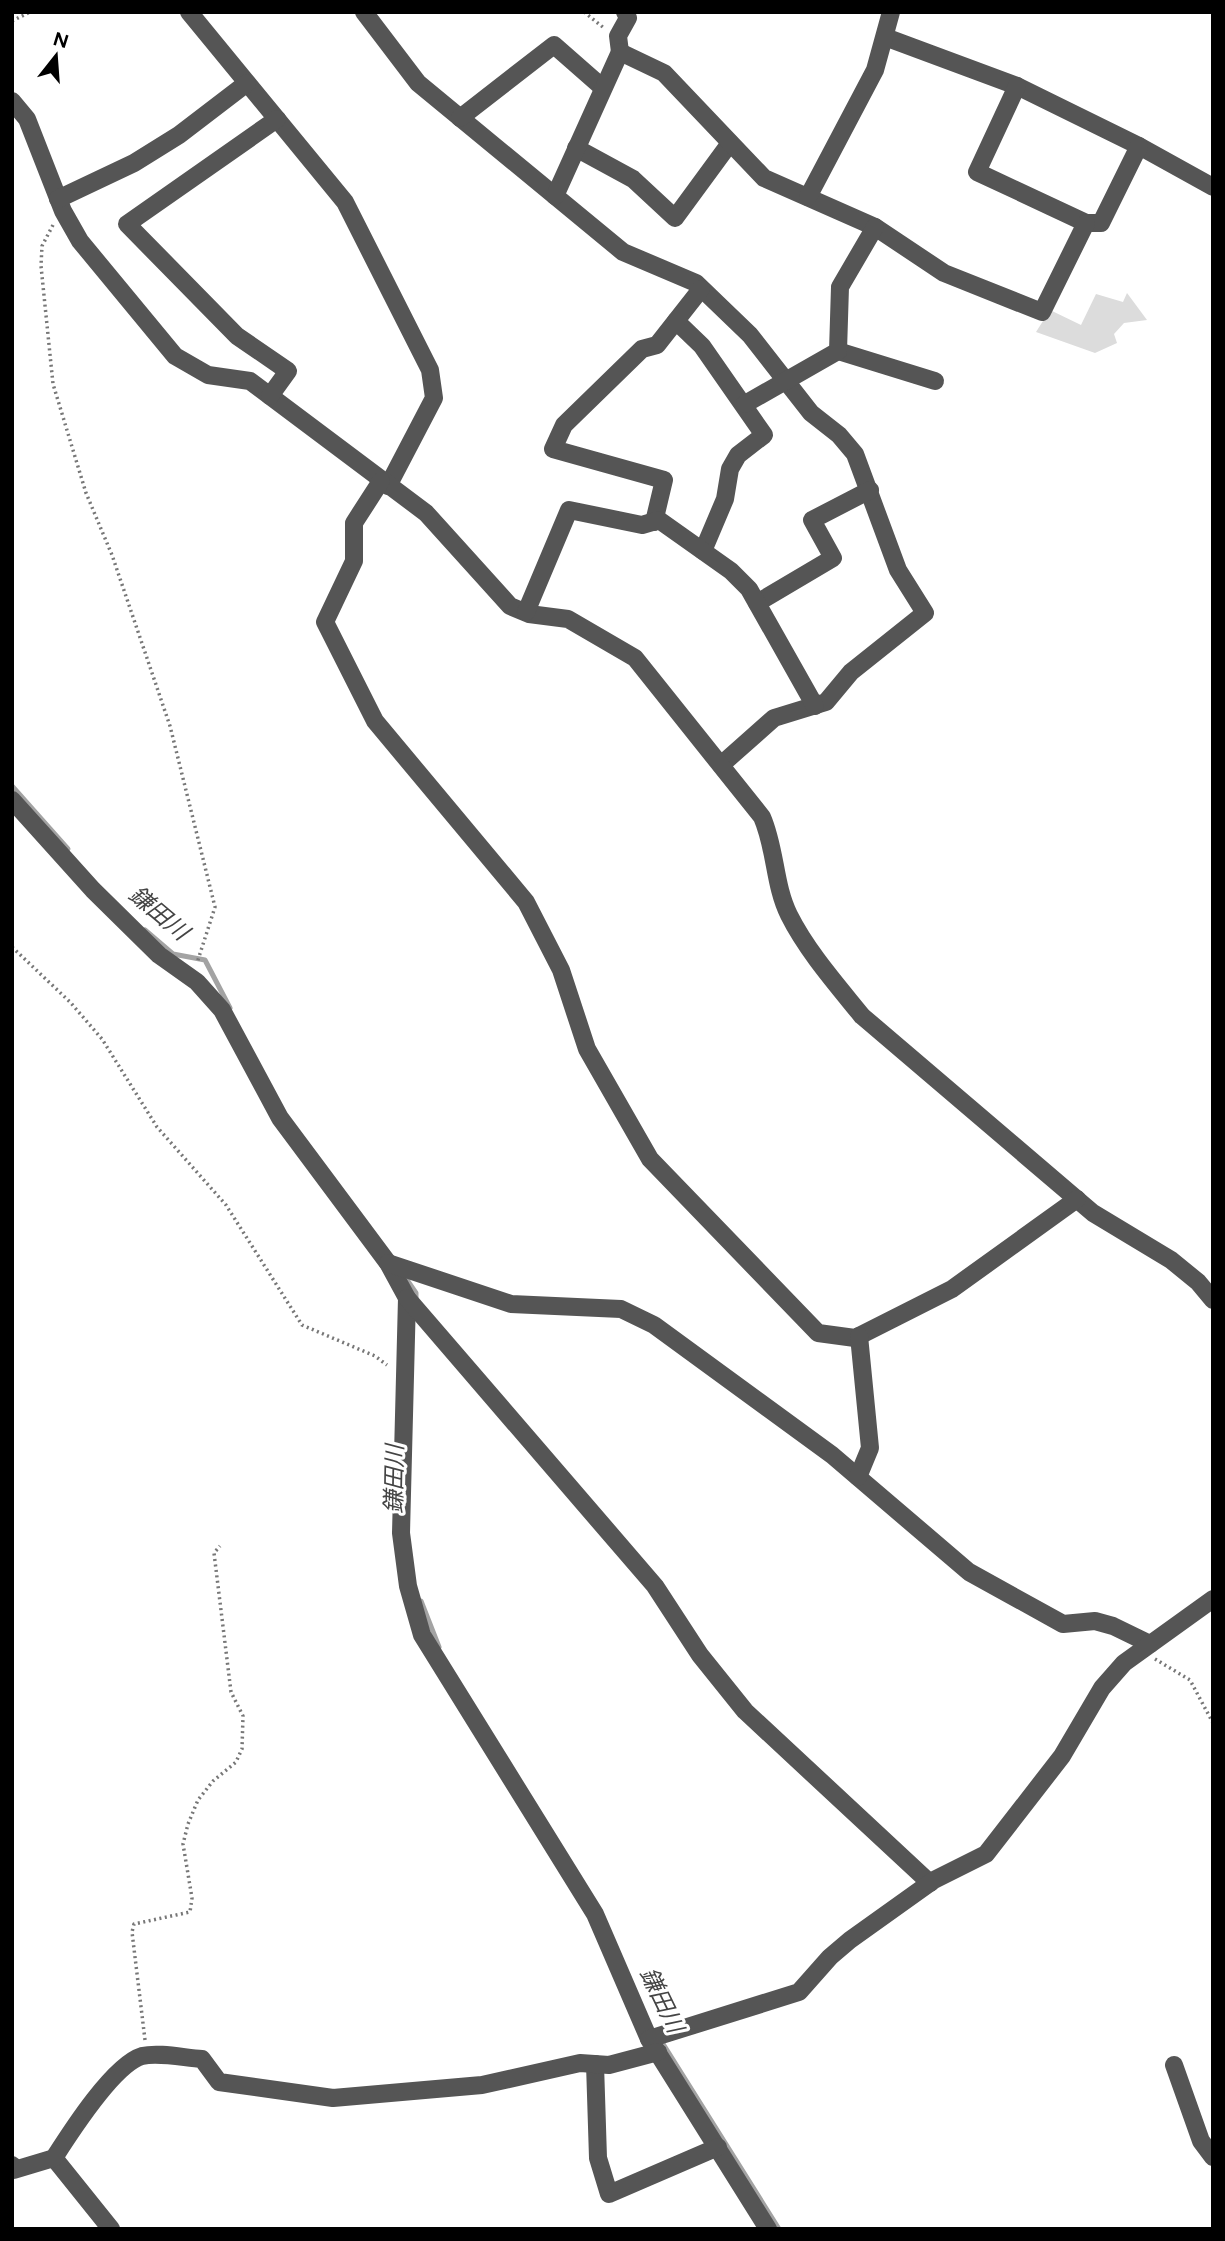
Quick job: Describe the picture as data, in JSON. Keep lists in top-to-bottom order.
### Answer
{
  "water": ["鎌田川"],
  "north": "top"
}
